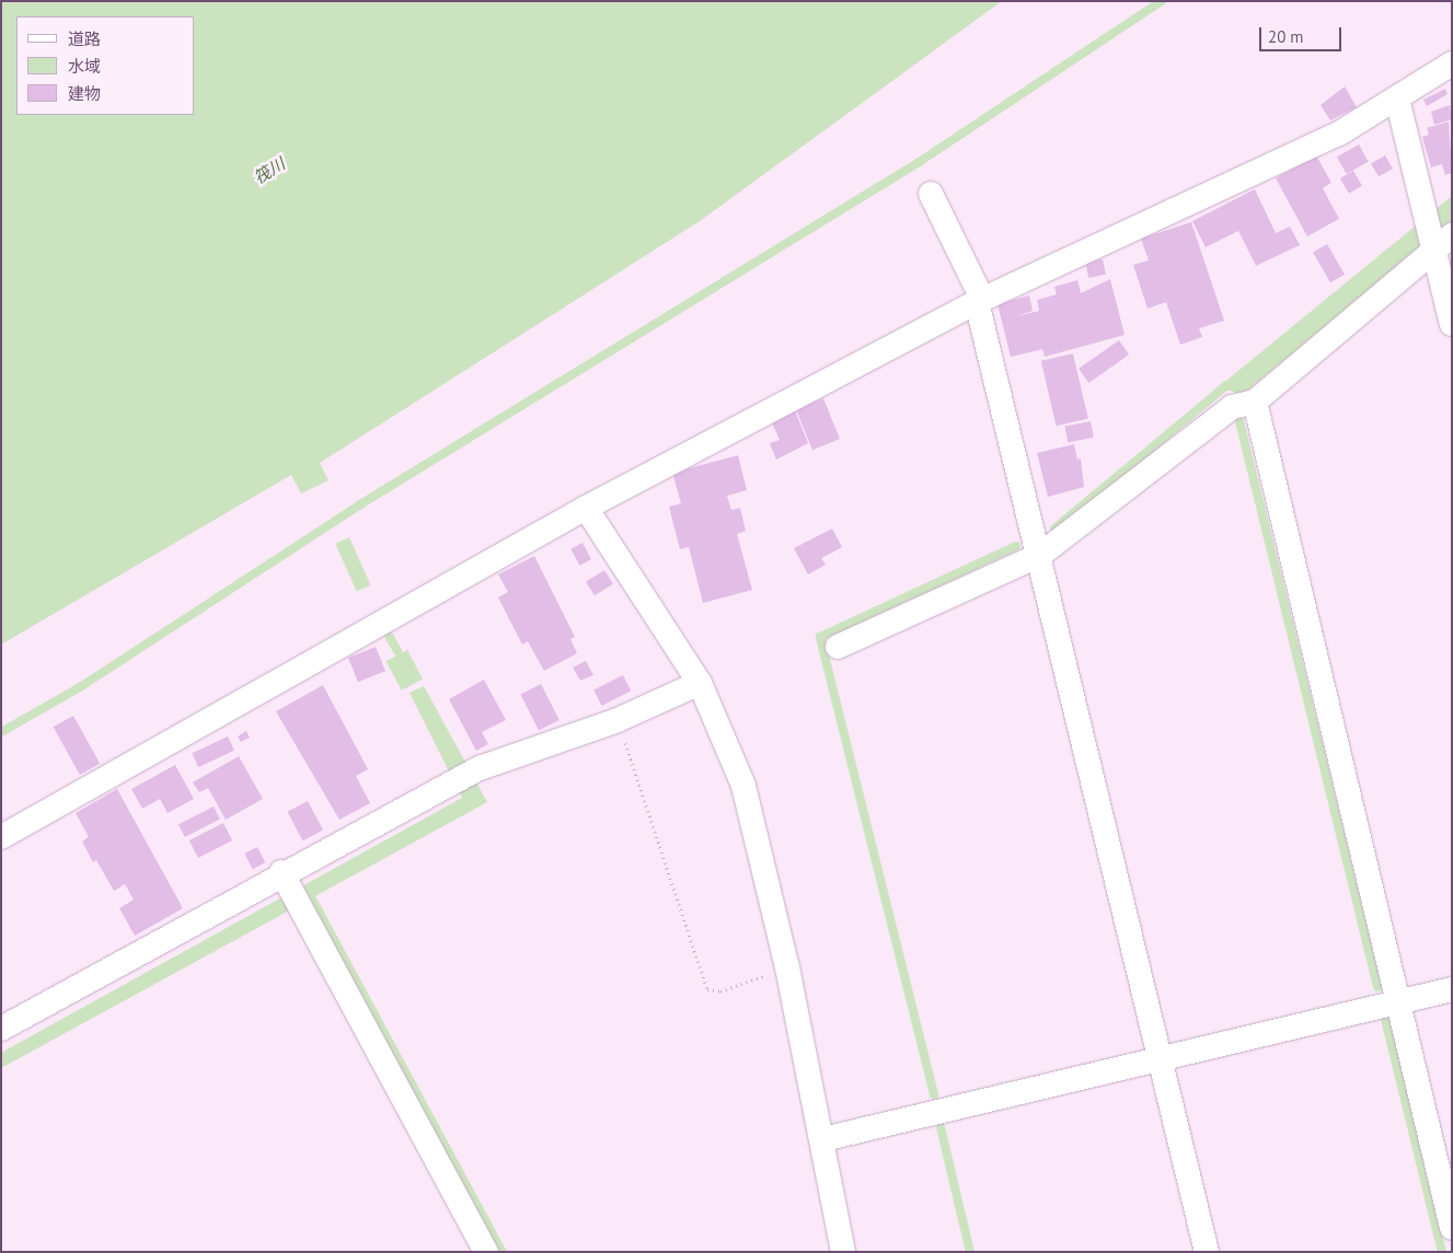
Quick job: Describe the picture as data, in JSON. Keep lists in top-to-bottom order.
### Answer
{
  "water": ["筏川"],
  "legend": ["道路", "水域", "建物"],
  "scale_bar": "20 m"
}
